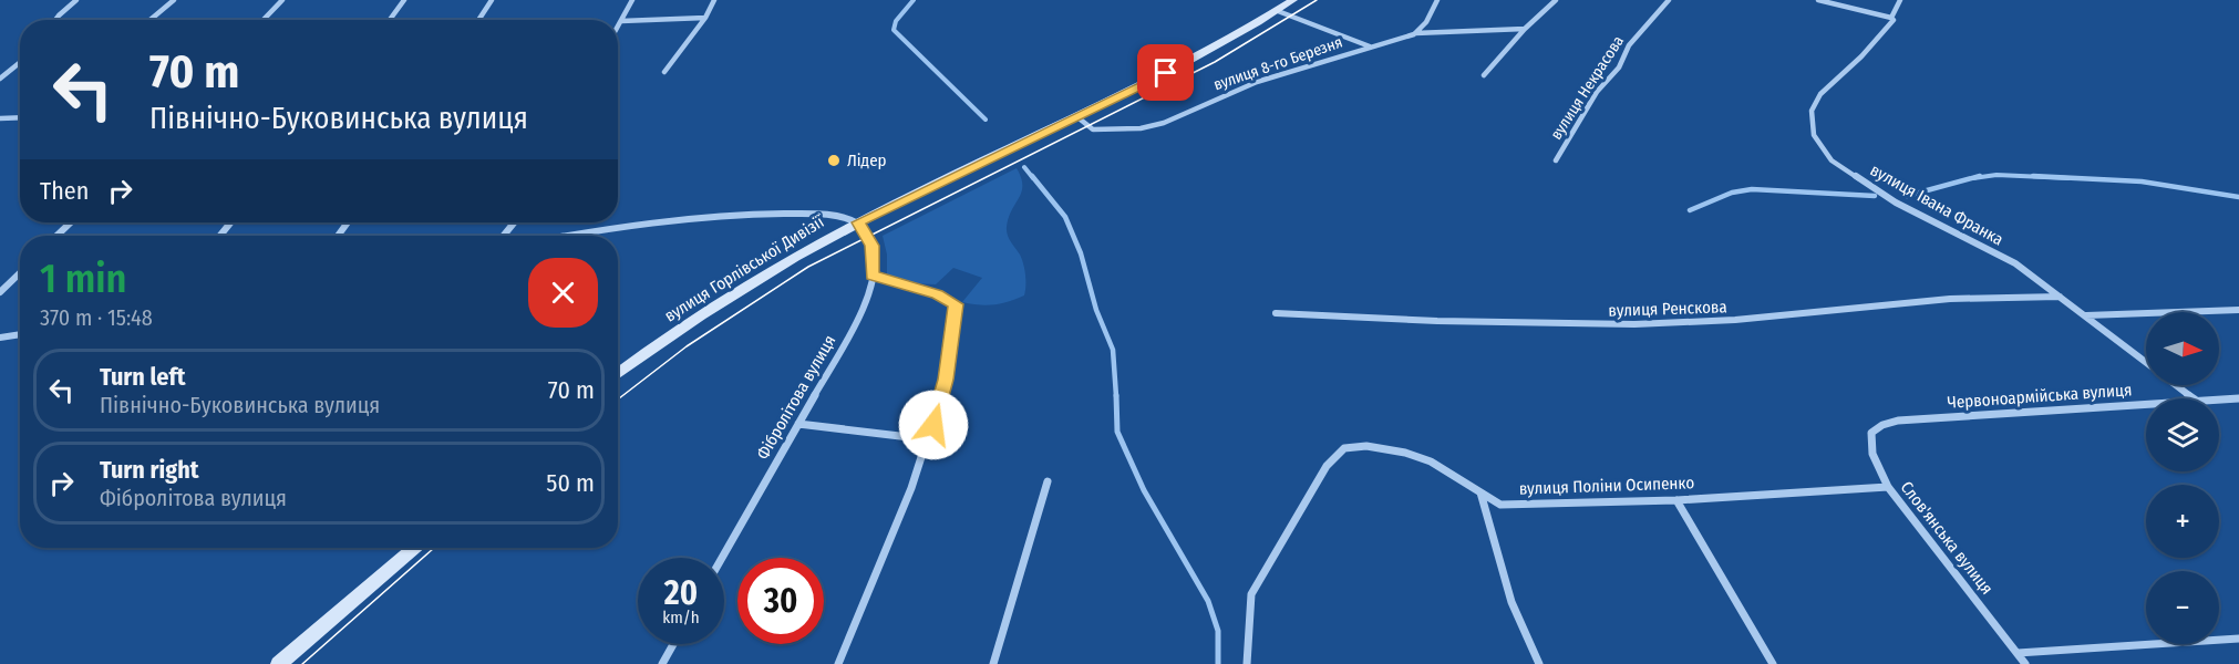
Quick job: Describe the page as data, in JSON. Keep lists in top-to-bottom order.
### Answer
{
  "streets": {
    "main road": ["вулиця Горлівської Дивізії"],
    "street": [
      "вулиця 8-го Березня",
      "вулиця Некрасова",
      "вулиця Івана Франка",
      "вулиця Ренскова",
      "Червоноармійська вулиця",
      "Фібролітова вулиця",
      "вулиця Поліни Осипенко",
      "Слов'янська вулиця"
    ]
  },
  "crossings": [
    ["вулиця 8-го Березня", "вулиця Горлівської Дивізії"],
    ["вулиця Івана Франка", "вулиця Ренскова"],
    ["вулиця Горлівської Дивізії", "Фібролітова вулиця"],
    ["Червоноармійська вулиця", "Слов'янська вулиця"],
    ["вулиця Поліни Осипенко", "Слов'янська вулиця"]
  ],
  "places": ["Лідер"],
  "north": "right",
  "page": {
    "turn": ["70 m", "Північно-Буковинська вулиця"],
    "then": "Then",
    "heading": ["1 min", "370 m · 15:48"],
    "map_buttons": ["+", "−"],
    "list": [
      {
        "name": "Turn left",
        "note": "Північно-Буковинська вулиця",
        "value": "70 m"
      },
      {
        "name": "Turn right",
        "note": "Фібролітова вулиця",
        "value": "50 m"
      }
    ],
    "speed": "20 km/h",
    "limit": "30"
  }
}
